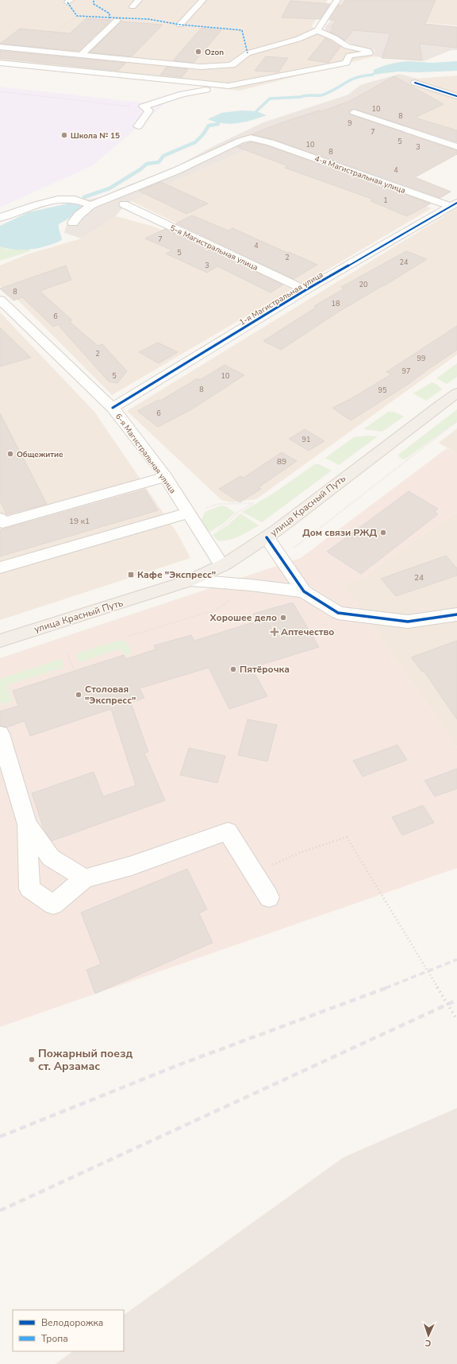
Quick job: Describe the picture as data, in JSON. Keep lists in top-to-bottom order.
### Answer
{
  "streets": {
    "main road": ["улица Красный Путь"],
    "street": [
      "4-я Магистральная улица",
      "5-я Магистральная улица",
      "1-я Магистральная улица",
      "6-я Магистральная улица"
    ]
  },
  "crossings": [
    ["4-я Магистральная улица", "1-я Магистральная улица"],
    ["5-я Магистральная улица", "1-я Магистральная улица"],
    ["1-я Магистральная улица", "6-я Магистральная улица"],
    ["6-я Магистральная улица", "улица Красный Путь"]
  ],
  "places": {
    "other": [
      "Ozon",
      "Школа № 15",
      "Общежитие",
      "Дом связи РЖД",
      "Хорошее дело",
      "Пятёрочка",
      "Столовая \"Экспресс\"",
      "Пожарный поезд ст. Арзамас"
    ],
    "transit": ["Кафе \"Экспресс\""],
    "health": ["Аптечество"]
  },
  "house_numbers": [
    "10",
    "8",
    "9",
    "7",
    "5",
    "10",
    "3",
    "8",
    "4",
    "1",
    "7",
    "4",
    "5",
    "2",
    "24",
    "3",
    "20",
    "8",
    "18",
    "6",
    "2",
    "99",
    "97",
    "5",
    "10",
    "8",
    "95",
    "6",
    "91",
    "89",
    "19 к1",
    "24"
  ],
  "legend": ["Велодорожка", "Тропа"],
  "north": "bottom"
}
